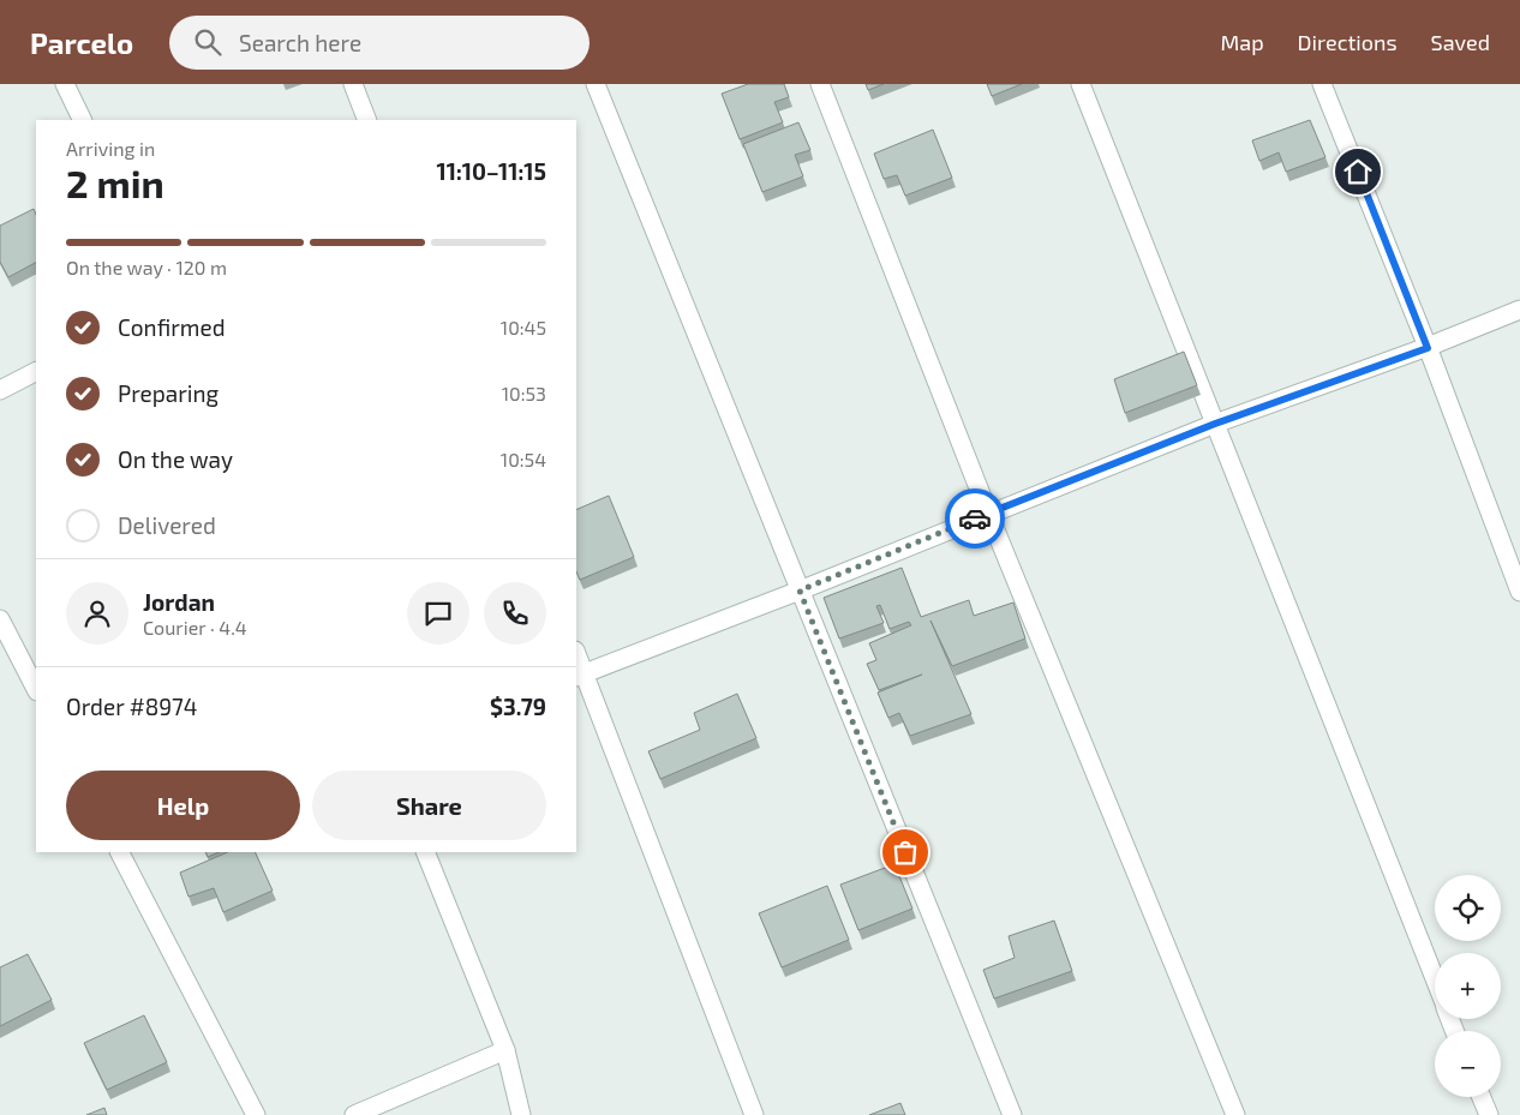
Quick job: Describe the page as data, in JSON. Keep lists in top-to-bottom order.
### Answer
{
  "page": {
    "header": "Parcelo",
    "search": "Search here",
    "nav": ["Map", "Directions", "Saved"],
    "heading": ["2 min", "Arriving in", "11:10–11:15"],
    "panel": [
      "Jordan",
      "Courier · 4.4",
      "Order #8974",
      "$3.79"
    ],
    "bar": "On the way · 120 m",
    "list": [
      ["Confirmed", "10:45"],
      ["Preparing", "10:53"],
      ["On the way", "10:54"],
      "Delivered"
    ],
    "buttons": ["Help", "Share"],
    "map_buttons": ["+", "−"]
  }
}
